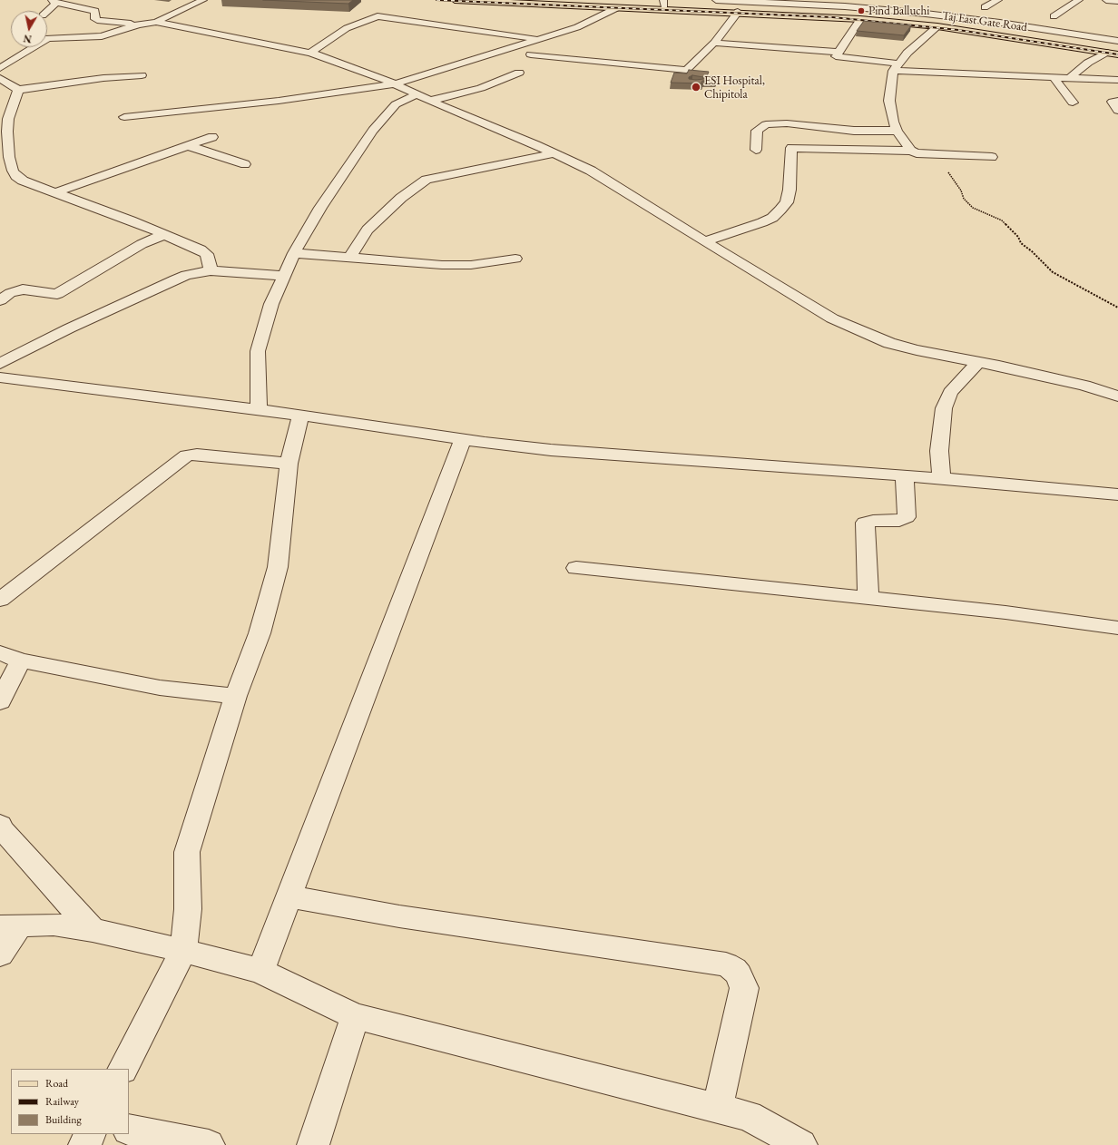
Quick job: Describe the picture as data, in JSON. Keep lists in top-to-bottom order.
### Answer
{
  "streets": {
    "main road": ["Taj East Gate Road"]
  },
  "places": ["Pind Balluchi", "ESI Hospital, Chipitola"],
  "legend": ["Road", "Railway", "Building"],
  "north": "bottom"
}
